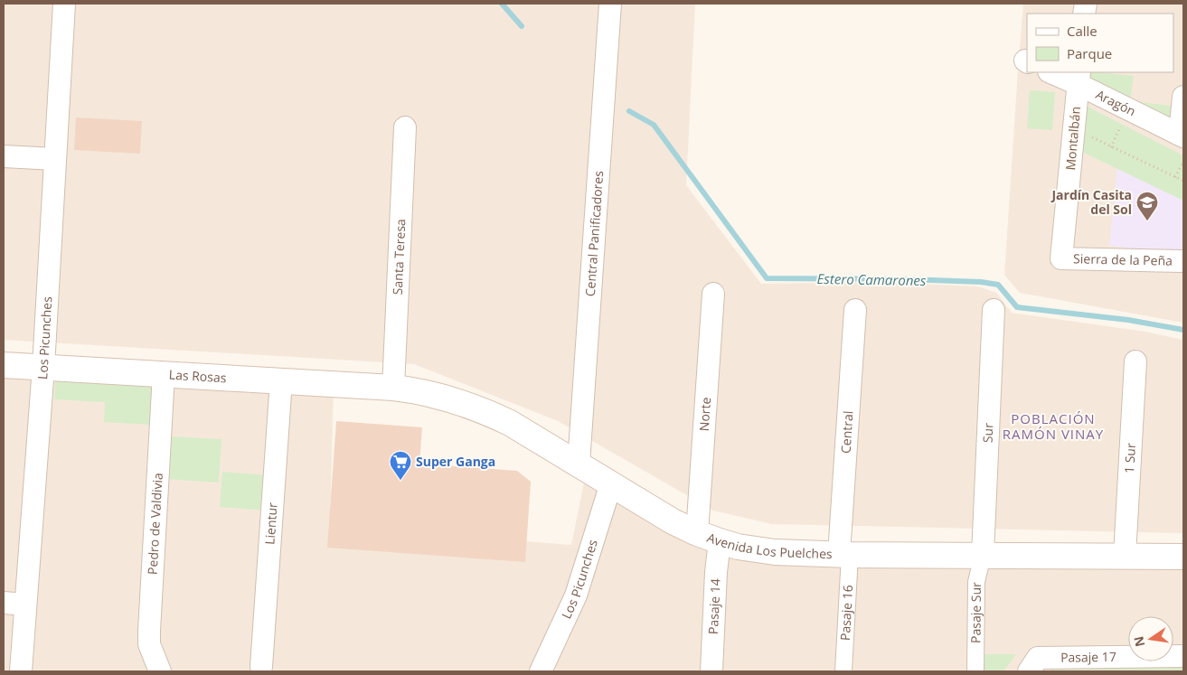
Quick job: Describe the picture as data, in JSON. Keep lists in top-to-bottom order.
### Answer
{
  "streets": {
    "main road": ["Las Rosas", "Avenida Los Puelches"],
    "street": [
      "Aragón",
      "Montalbán",
      "Central Panificadores",
      "Santa Teresa",
      "Sierra de la Peña",
      "Los Picunches",
      "Norte",
      "Central",
      "Sur",
      "1 Sur",
      "Lientur",
      "Pedro de Valdivia",
      "Pasaje 14",
      "Pasaje 16",
      "Pasaje Sur",
      "Pasaje 17"
    ]
  },
  "crossings": [
    ["Aragón", "Montalbán"],
    ["Montalbán", "Sierra de la Peña"],
    ["Central Panificadores", "Avenida Los Puelches"],
    ["Santa Teresa", "Las Rosas"],
    ["Santa Teresa", "Avenida Los Puelches"],
    ["Los Picunches", "Las Rosas"],
    ["Los Picunches", "Avenida Los Puelches"],
    ["Las Rosas", "Lientur"],
    ["Las Rosas", "Pedro de Valdivia"],
    ["Las Rosas", "Avenida Los Puelches"],
    ["Norte", "Avenida Los Puelches"],
    ["Norte", "Pasaje 14"],
    ["Central", "Avenida Los Puelches"],
    ["Central", "Pasaje 16"],
    ["Sur", "Avenida Los Puelches"],
    ["Sur", "Pasaje Sur"],
    ["1 Sur", "Avenida Los Puelches"],
    ["Avenida Los Puelches", "Pasaje 14"],
    ["Avenida Los Puelches", "Pasaje 16"],
    ["Avenida Los Puelches", "Pasaje Sur"]
  ],
  "districts": ["POBLACIÓN RAMÓN VINAY"],
  "water": ["Estero Camarones"],
  "places": {
    "school or university": ["Jardín Casita del Sol"],
    "supermarket": ["Super Ganga"]
  },
  "legend": ["Calle", "Parque"],
  "north": "left"
}
